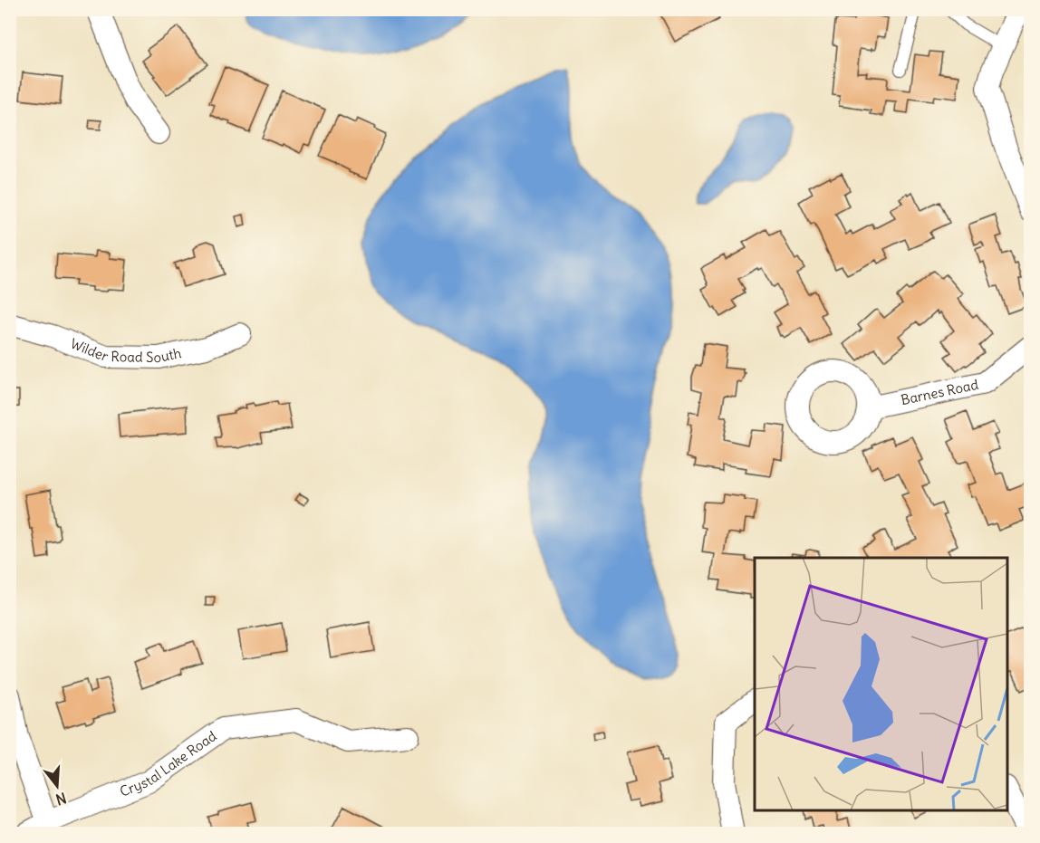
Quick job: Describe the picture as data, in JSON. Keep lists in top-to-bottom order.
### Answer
{
  "streets": {
    "street": ["Wilder Road South", "Barnes Road", "Crystal Lake Road"]
  },
  "north": "bottom"
}
